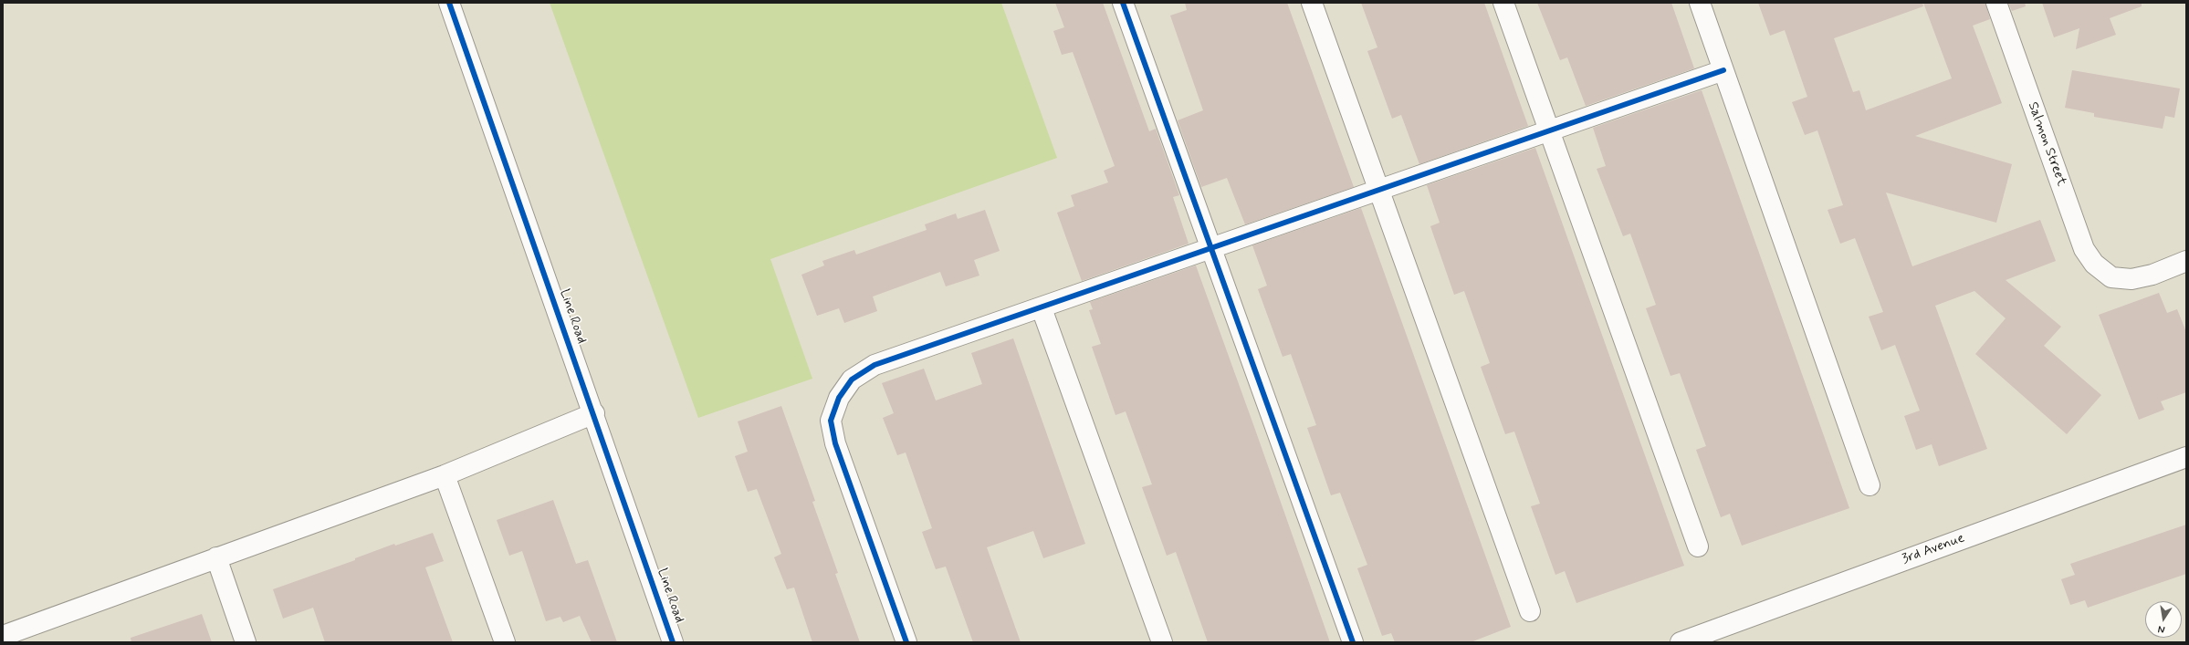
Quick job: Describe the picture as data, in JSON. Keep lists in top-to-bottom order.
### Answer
{
  "streets": {
    "street": ["Salmon Street", "Line Road", "3rd Avenue"]
  },
  "north": "bottom"
}
